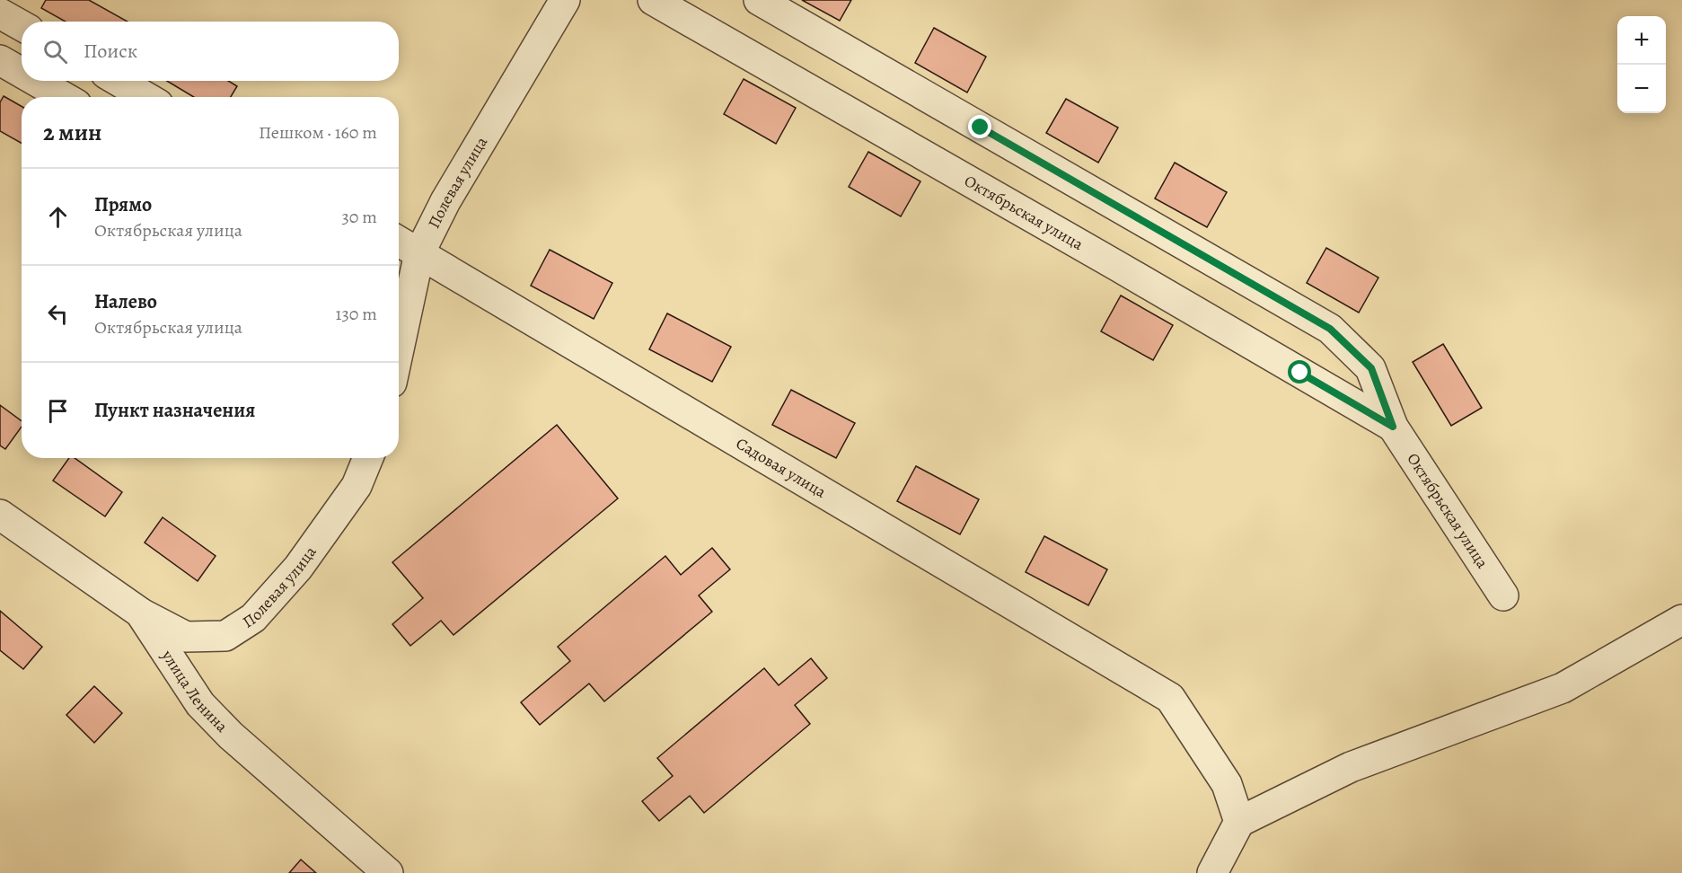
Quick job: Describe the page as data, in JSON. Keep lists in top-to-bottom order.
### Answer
{
  "streets": {
    "street": [
      "Полевая улица",
      "Октябрьская улица",
      "Садовая улица",
      "улица Ленина"
    ]
  },
  "crossings": [
    ["Полевая улица", "Садовая улица"],
    ["Полевая улица", "улица Ленина"]
  ],
  "page": {
    "map_buttons": ["+", "−"],
    "search": "Поиск",
    "heading": ["2 мин", "Пешком · 160 m"],
    "list": [
      ["Прямо", "Октябрьская улица", "30 m"],
      ["Налево", "Октябрьская улица", "130 m"],
      "Пункт назначения"
    ]
  }
}
